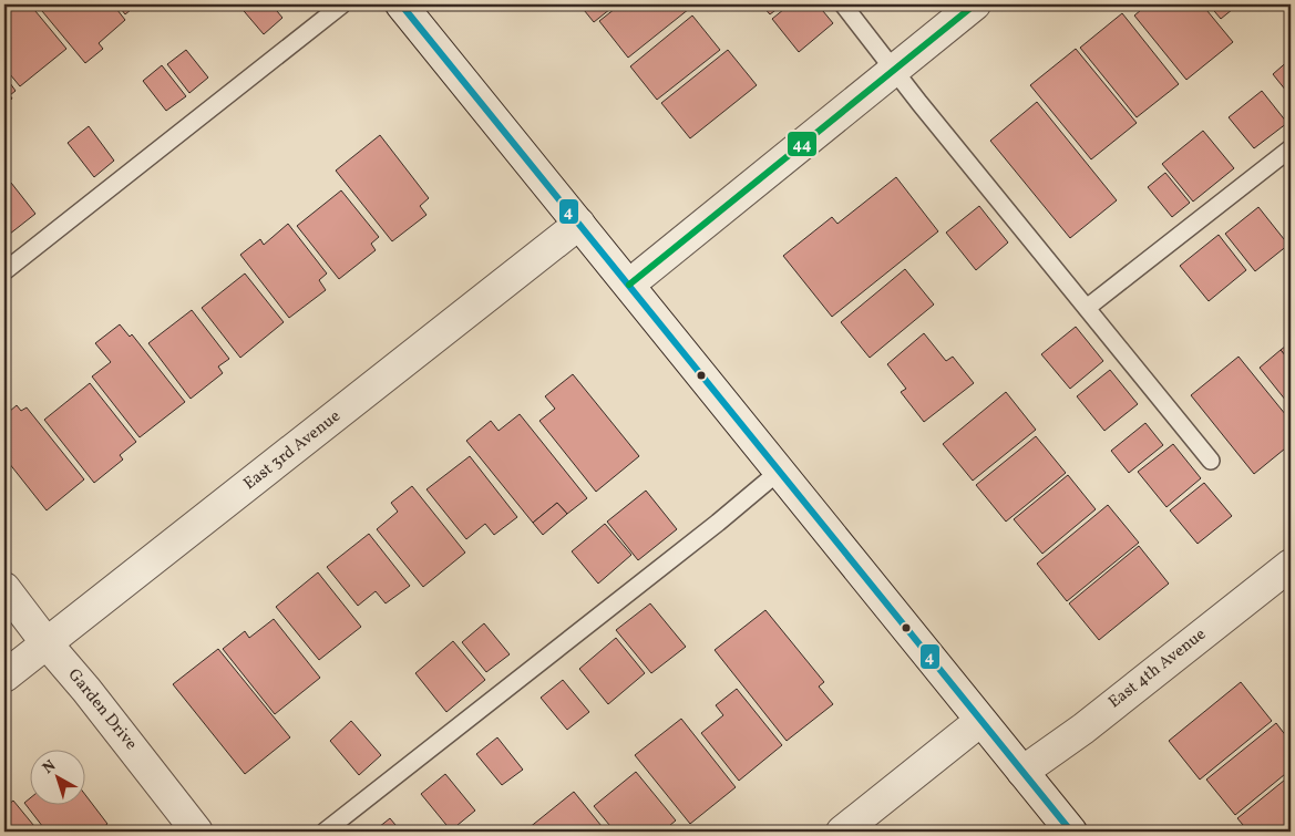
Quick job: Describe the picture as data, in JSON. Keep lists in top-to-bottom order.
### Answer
{
  "streets": {
    "street": ["East 3rd Avenue", "East 4th Avenue", "Garden Drive"]
  },
  "crossings": [
    ["East 3rd Avenue", "Garden Drive"]
  ],
  "lines": ["transit line 4", "transit line 44"],
  "north": "top left"
}
